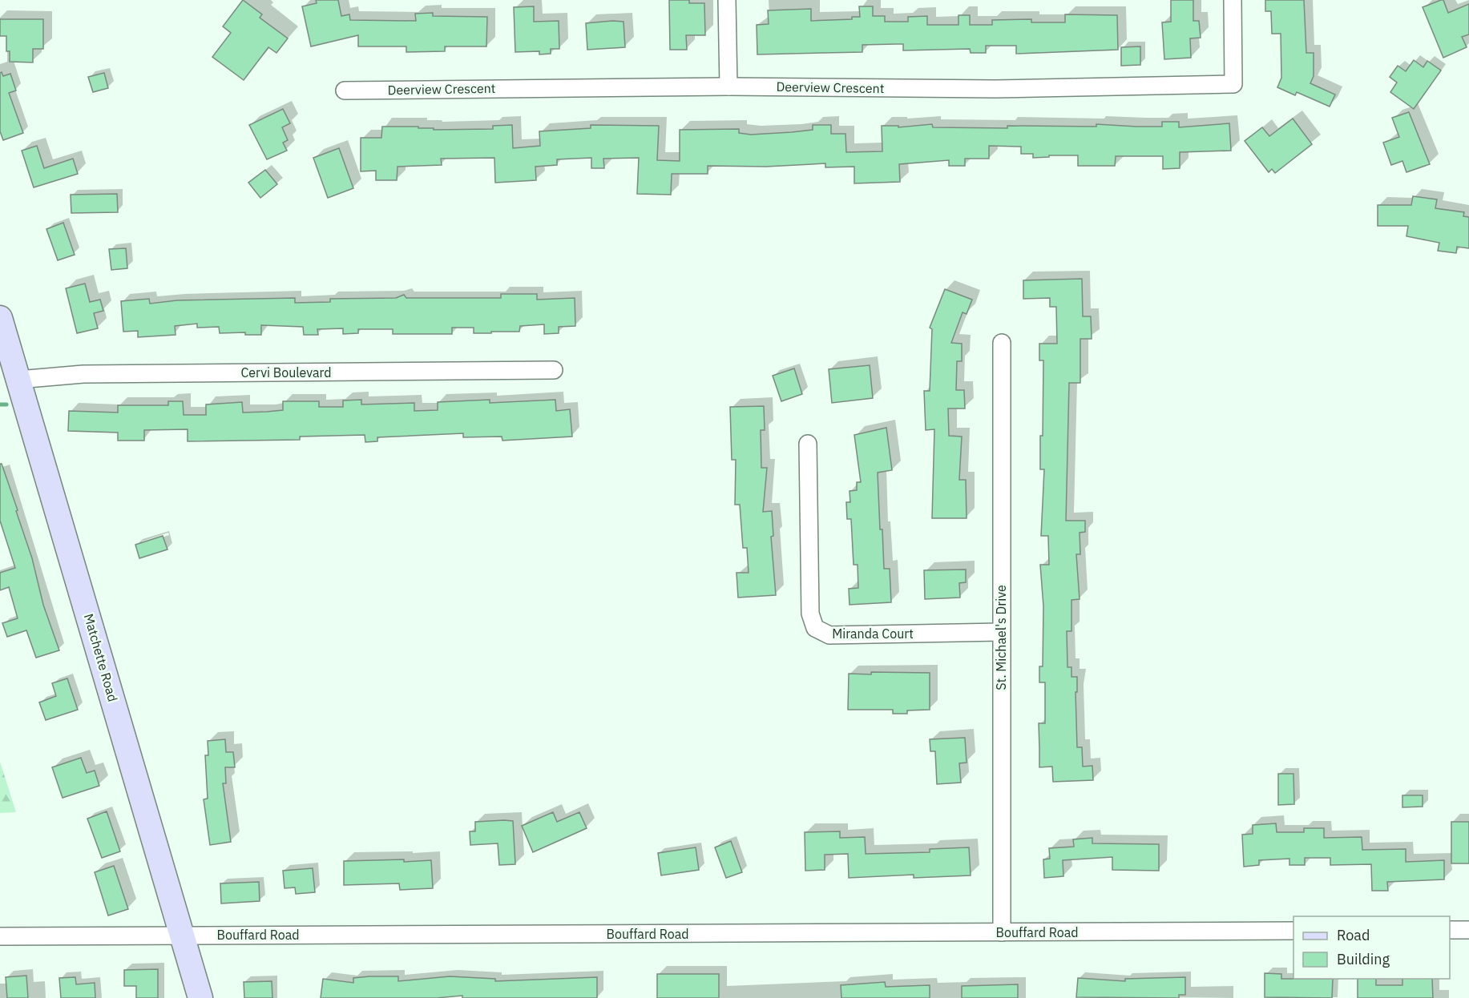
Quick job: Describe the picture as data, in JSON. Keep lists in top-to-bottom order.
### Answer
{
  "streets": {
    "street": [
      "Deerview Crescent",
      "Cervi Boulevard",
      "Miranda Court",
      "St. Michael's Drive",
      "Matchette Road",
      "Bouffard Road"
    ]
  },
  "crossings": [
    ["Cervi Boulevard", "Matchette Road"],
    ["Miranda Court", "St. Michael's Drive"],
    ["St. Michael's Drive", "Bouffard Road"],
    ["Matchette Road", "Bouffard Road"]
  ],
  "legend": ["Road", "Building"]
}
